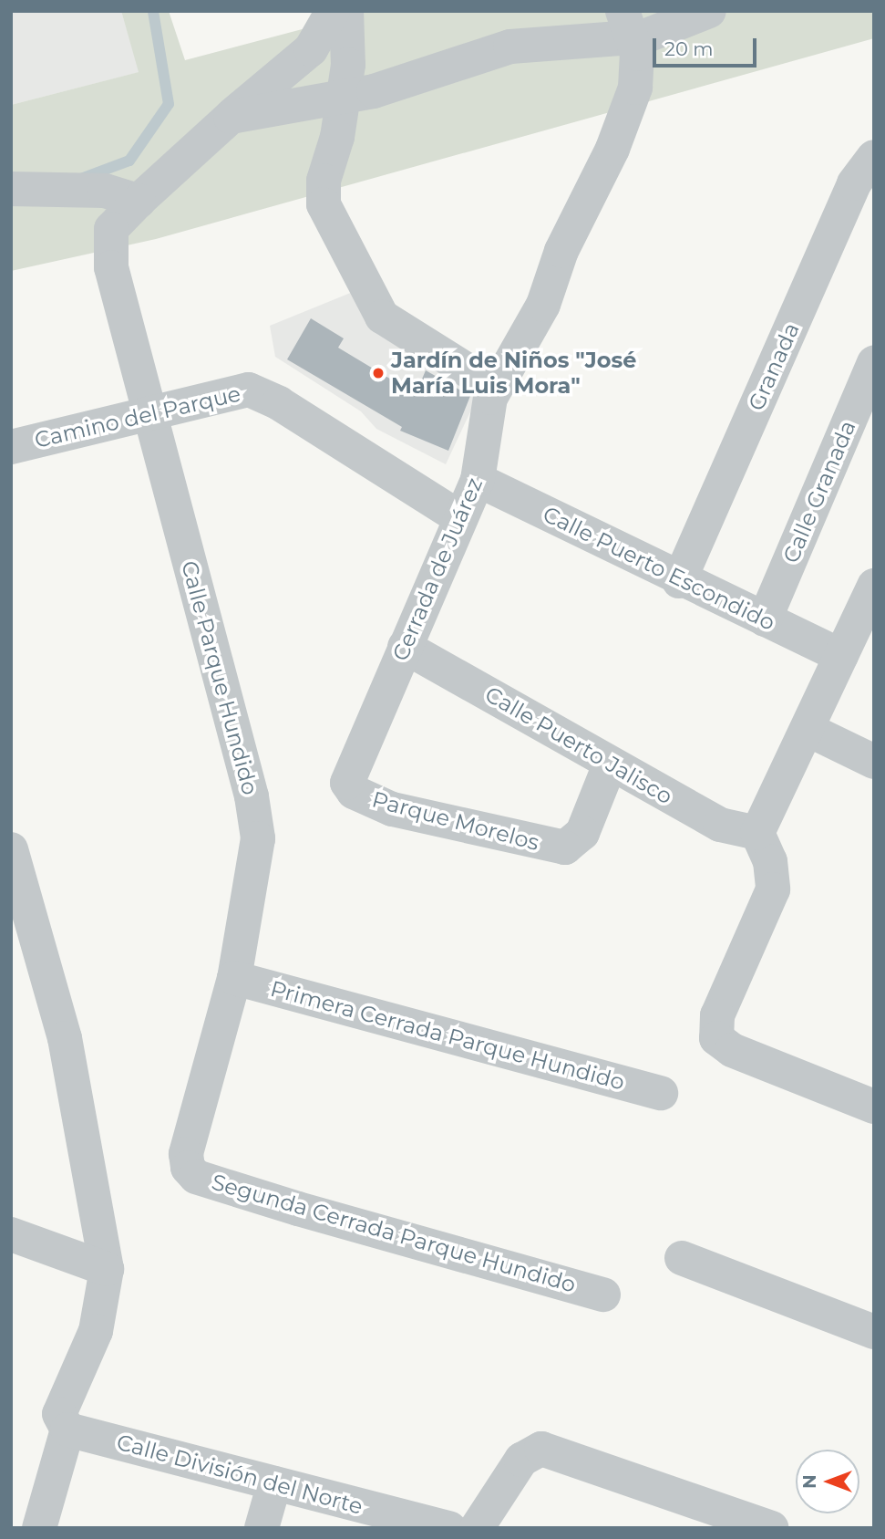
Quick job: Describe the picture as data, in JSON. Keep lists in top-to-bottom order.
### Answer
{
  "streets": {
    "street": [
      "Granada",
      "Camino del Parque",
      "Calle Granada",
      "Calle Puerto Escondido",
      "Cerrada de Juárez",
      "Calle Parque Hundido",
      "Calle Puerto Jalisco",
      "Parque Morelos",
      "Primera Cerrada Parque Hundido",
      "Segunda Cerrada Parque Hundido",
      "Calle División del Norte"
    ]
  },
  "crossings": [
    ["Granada", "Calle Puerto Escondido"],
    ["Camino del Parque", "Cerrada de Juárez"],
    ["Camino del Parque", "Calle Parque Hundido"],
    ["Calle Granada", "Calle Puerto Escondido"],
    ["Calle Puerto Escondido", "Cerrada de Juárez"],
    ["Cerrada de Juárez", "Calle Puerto Jalisco"],
    ["Cerrada de Juárez", "Parque Morelos"],
    ["Calle Parque Hundido", "Primera Cerrada Parque Hundido"],
    ["Calle Parque Hundido", "Segunda Cerrada Parque Hundido"],
    ["Calle Puerto Jalisco", "Parque Morelos"]
  ],
  "places": ["Jardín de Niños \"José María Luis Mora\""],
  "scale_bar": "20 m",
  "north": "left"
}
